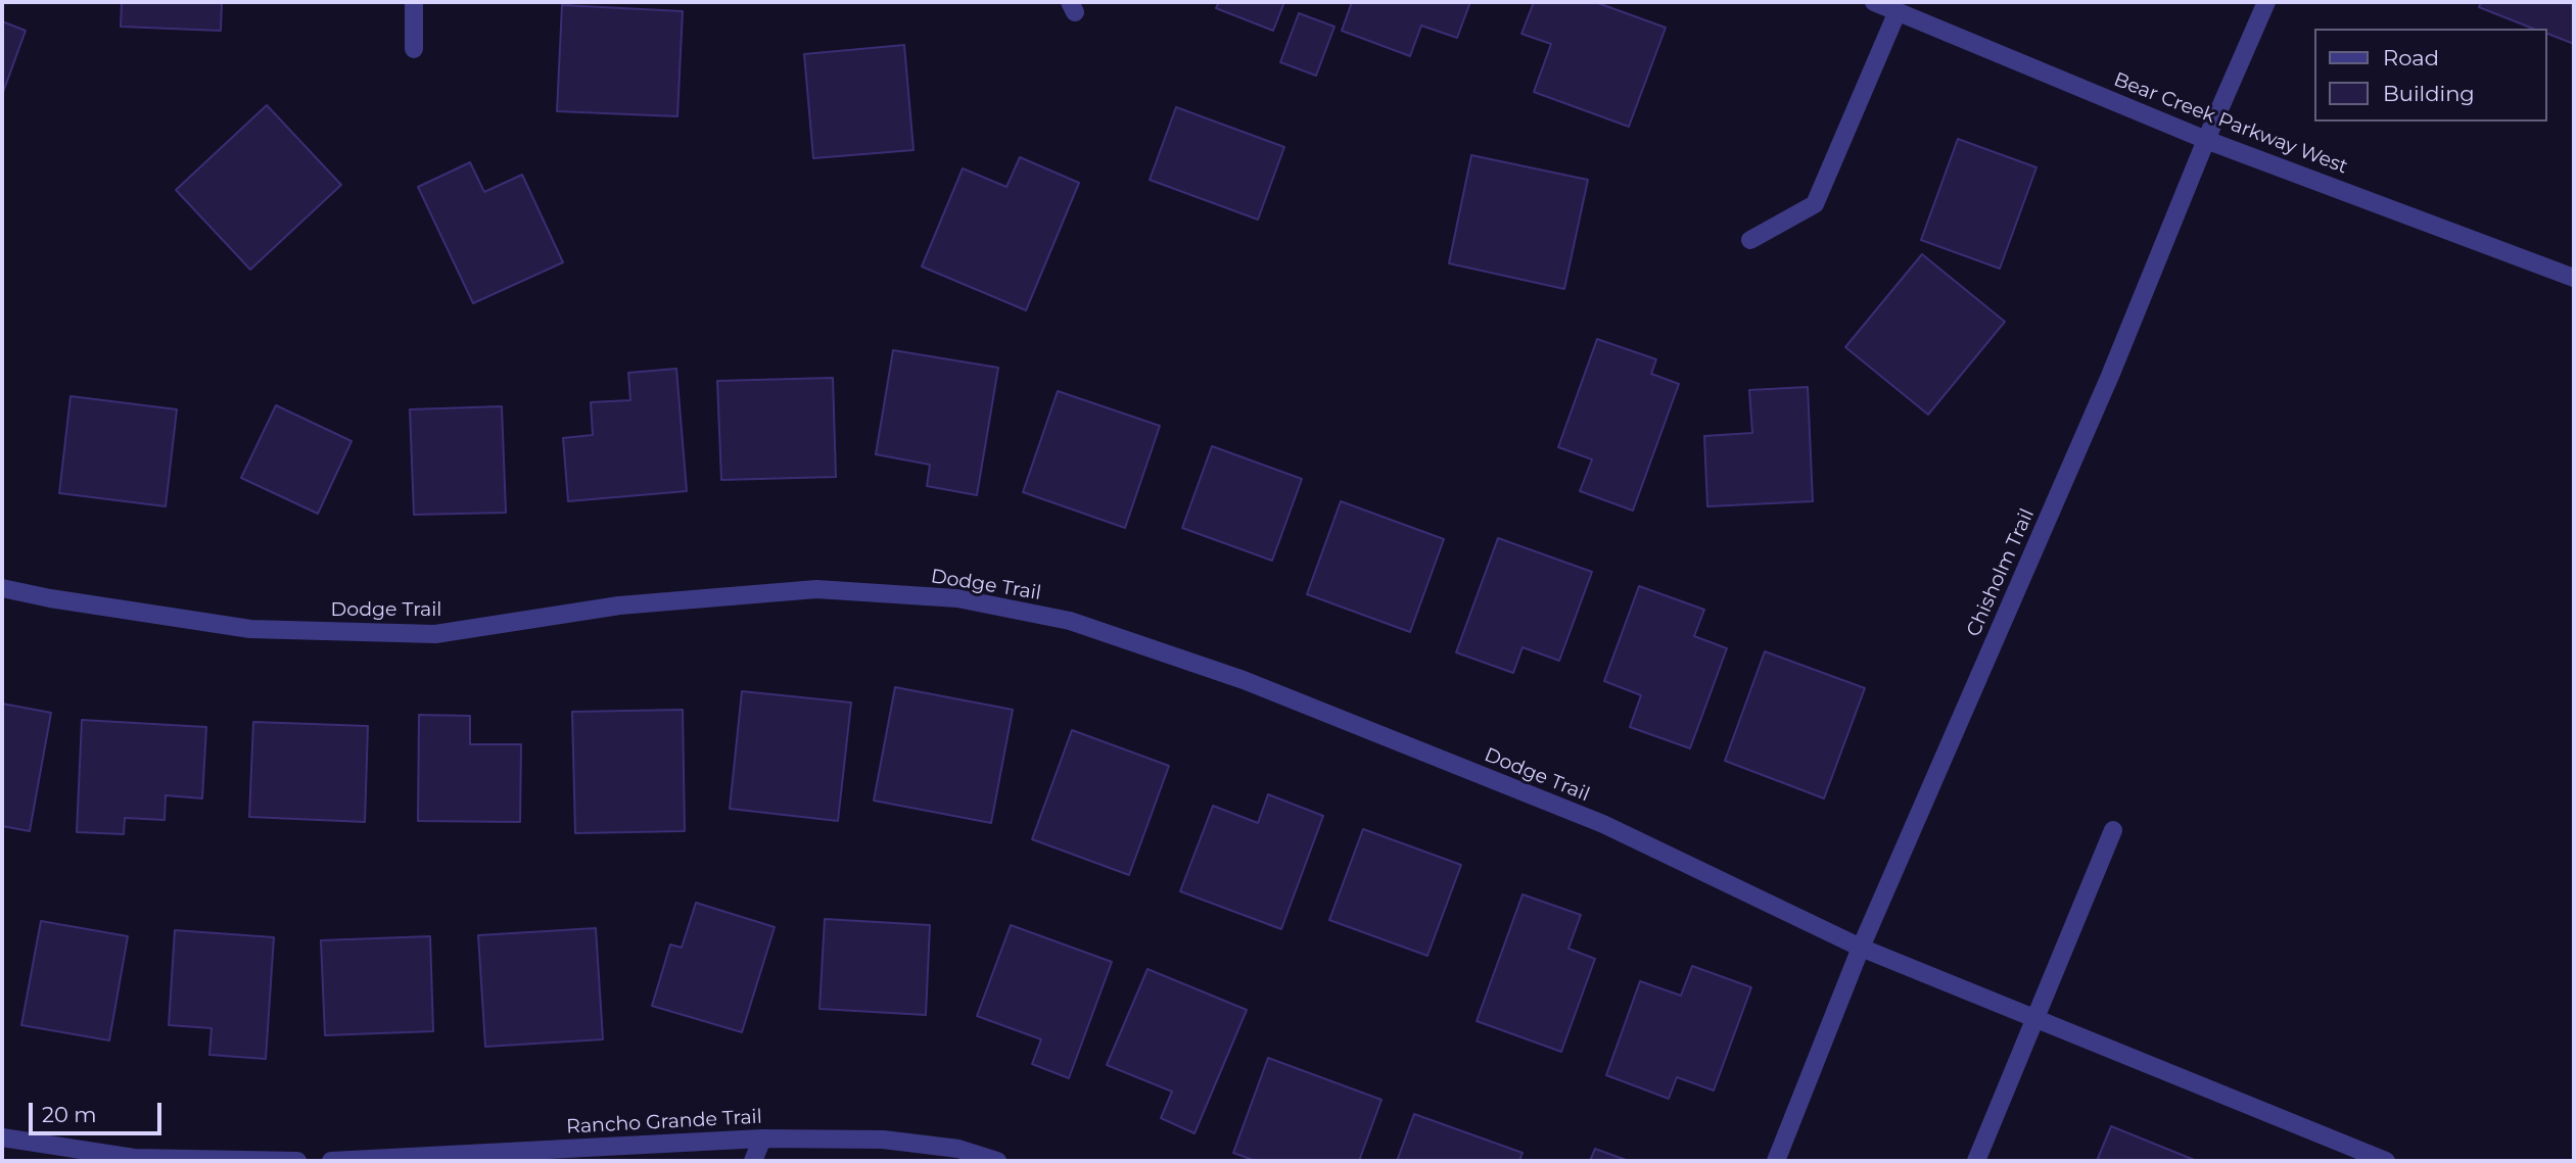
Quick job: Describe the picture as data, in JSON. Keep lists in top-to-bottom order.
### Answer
{
  "streets": {
    "street": [
      "Bear Creek Parkway West",
      "Chisholm Trail",
      "Dodge Trail",
      "Rancho Grande Trail"
    ]
  },
  "crossings": [
    ["Bear Creek Parkway West", "Chisholm Trail"],
    ["Chisholm Trail", "Dodge Trail"]
  ],
  "legend": ["Road", "Building"],
  "scale_bar": "20 m"
}
